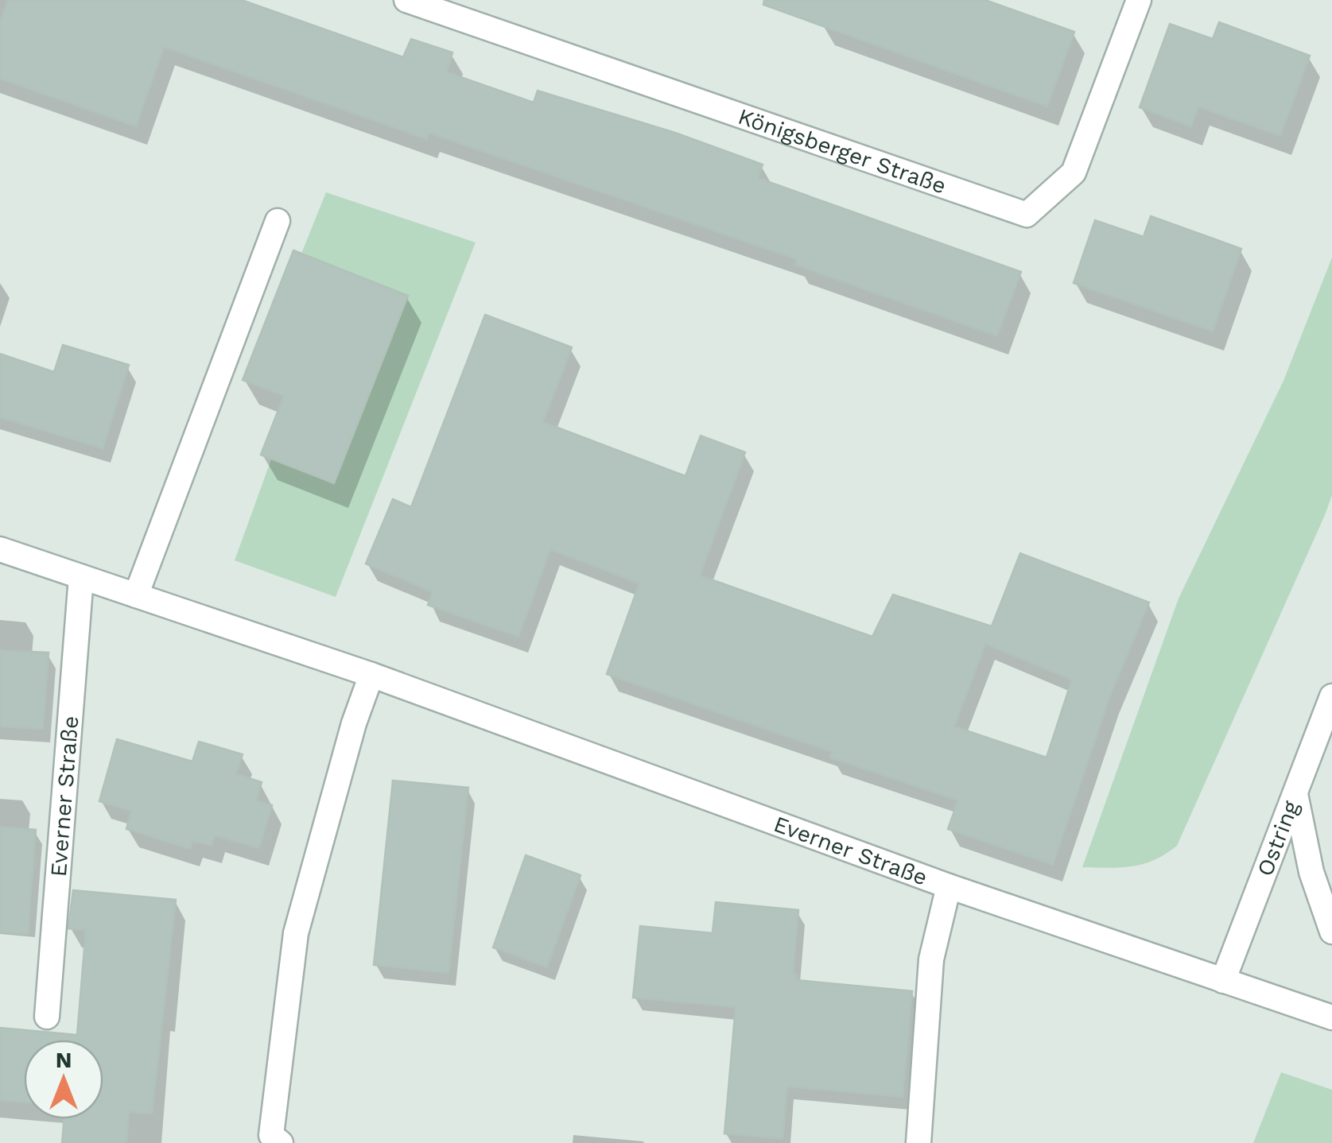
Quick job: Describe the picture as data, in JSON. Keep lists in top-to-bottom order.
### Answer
{
  "streets": {
    "street": ["Königsberger Straße", "Everner Straße", "Ostring"]
  },
  "crossings": [
    ["Everner Straße", "Ostring"]
  ],
  "north": "top"
}
